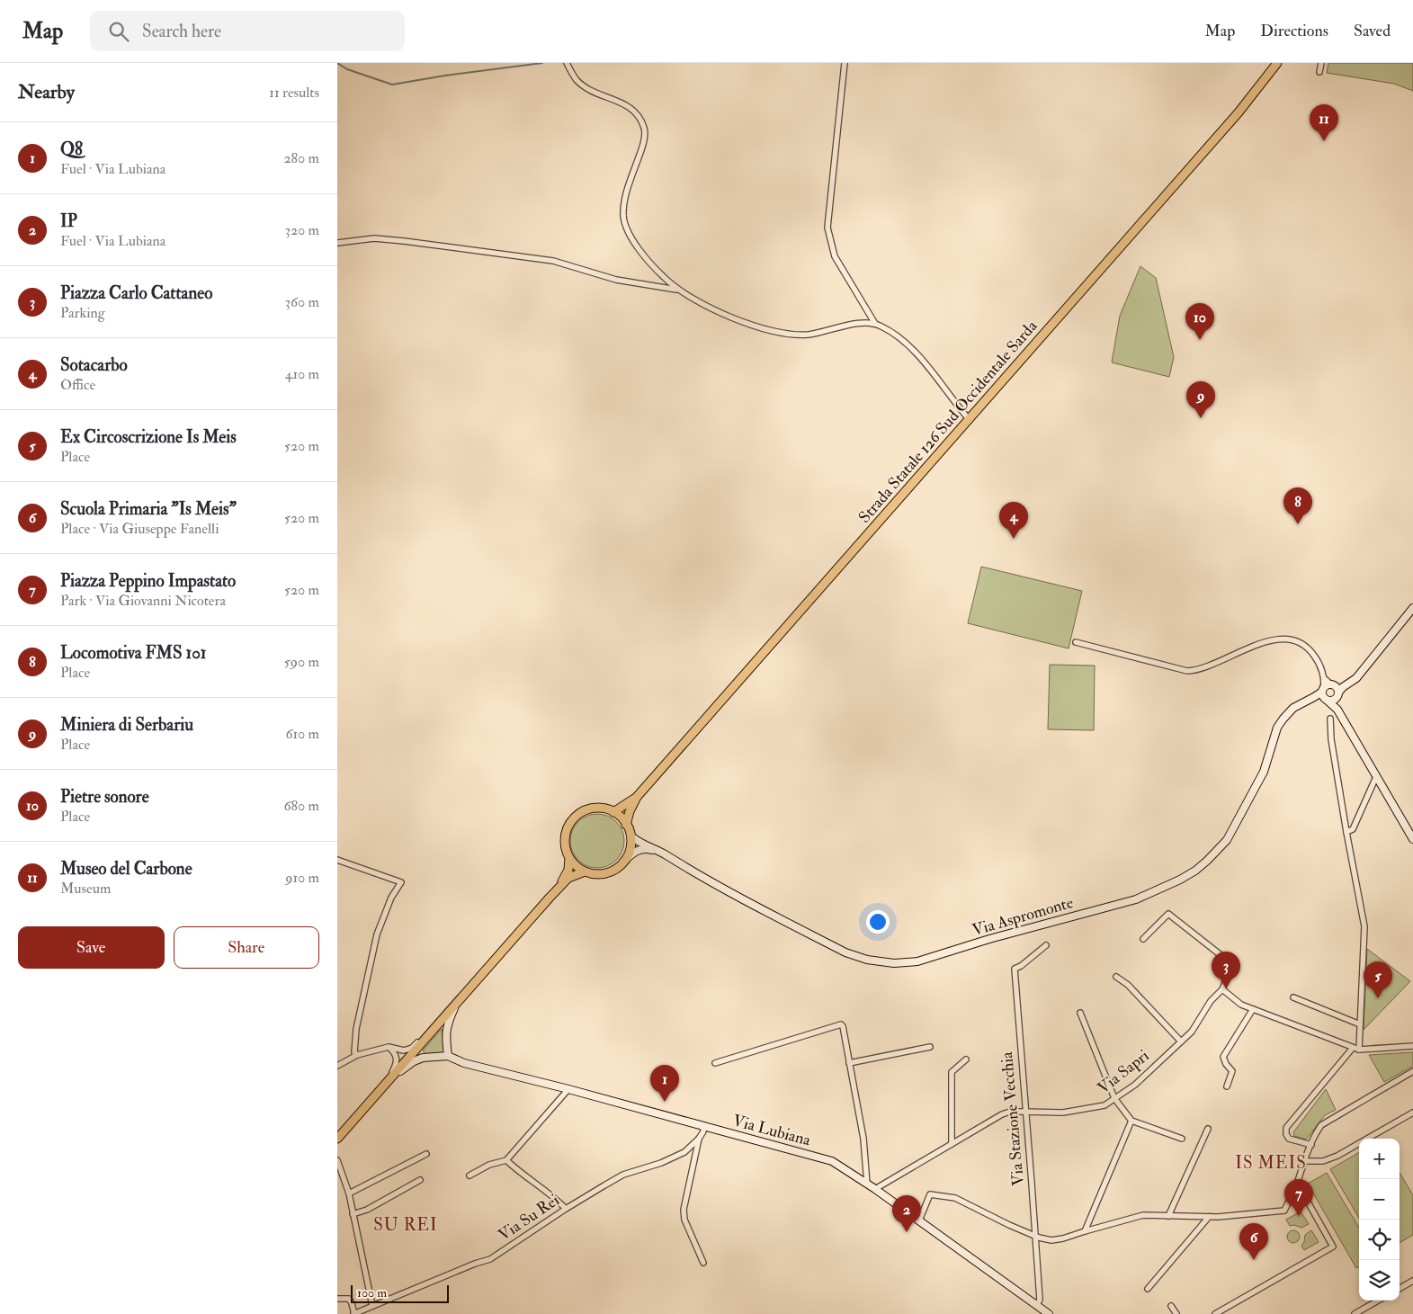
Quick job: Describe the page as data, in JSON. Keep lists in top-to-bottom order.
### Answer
{
  "streets": {
    "main road": ["Strada Statale 126 Sud Occidentale Sarda", "Via Aspromonte", "Via Lubiana"],
    "street": ["Via Sapri", "Via Stazione Vecchia", "Via Su Rei"]
  },
  "crossings": [
    ["Via Sapri", "Via Stazione Vecchia"],
    ["Via Sapri", "Via Lubiana"],
    ["Via Stazione Vecchia", "Via Lubiana"]
  ],
  "districts": ["IS MEIS", "SU REI"],
  "scale_bar": "100 m",
  "page": {
    "header": "Map",
    "search": "Search here",
    "nav": ["Map", "Directions", "Saved"],
    "heading": ["Nearby", "11 results"],
    "pins": [
      "11",
      "10",
      "9",
      "8",
      "4",
      "3",
      "5",
      "1",
      "7",
      "2",
      "6"
    ],
    "list": [
      {
        "mark": "1",
        "name": "Q8",
        "note": "Fuel · Via Lubiana",
        "value": "280 m"
      },
      {
        "mark": "2",
        "name": "IP",
        "note": "Fuel · Via Lubiana",
        "value": "320 m"
      },
      {
        "mark": "3",
        "name": "Piazza Carlo Cattaneo",
        "note": "Parking",
        "value": "360 m"
      },
      {
        "mark": "4",
        "name": "Sotacarbo",
        "note": "Office",
        "value": "410 m"
      },
      {
        "mark": "5",
        "name": "Ex Circoscrizione Is Meis",
        "note": "Place",
        "value": "520 m"
      },
      {
        "mark": "6",
        "name": "Scuola Primaria \"Is Meis\"",
        "note": "Place · Via Giuseppe Fanelli",
        "value": "520 m"
      },
      {
        "mark": "7",
        "name": "Piazza Peppino Impastato",
        "note": "Park · Via Giovanni Nicotera",
        "value": "520 m"
      },
      {
        "mark": "8",
        "name": "Locomotiva FMS 101",
        "note": "Place",
        "value": "590 m"
      },
      {
        "mark": "9",
        "name": "Miniera di Serbariu",
        "note": "Place",
        "value": "610 m"
      },
      {
        "mark": "10",
        "name": "Pietre sonore",
        "note": "Place",
        "value": "680 m"
      },
      {
        "mark": "11",
        "name": "Museo del Carbone",
        "note": "Museum",
        "value": "910 m"
      }
    ],
    "buttons": ["Save", "Share"],
    "map_buttons": ["+", "−"],
    "scale": "100 m"
  }
}
